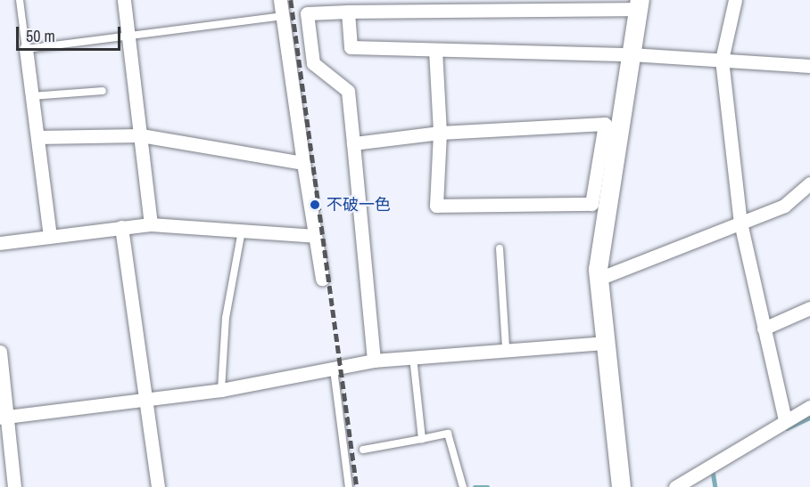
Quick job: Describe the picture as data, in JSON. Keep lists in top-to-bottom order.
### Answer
{
  "places": ["不破一色"],
  "scale_bar": "50 m"
}
